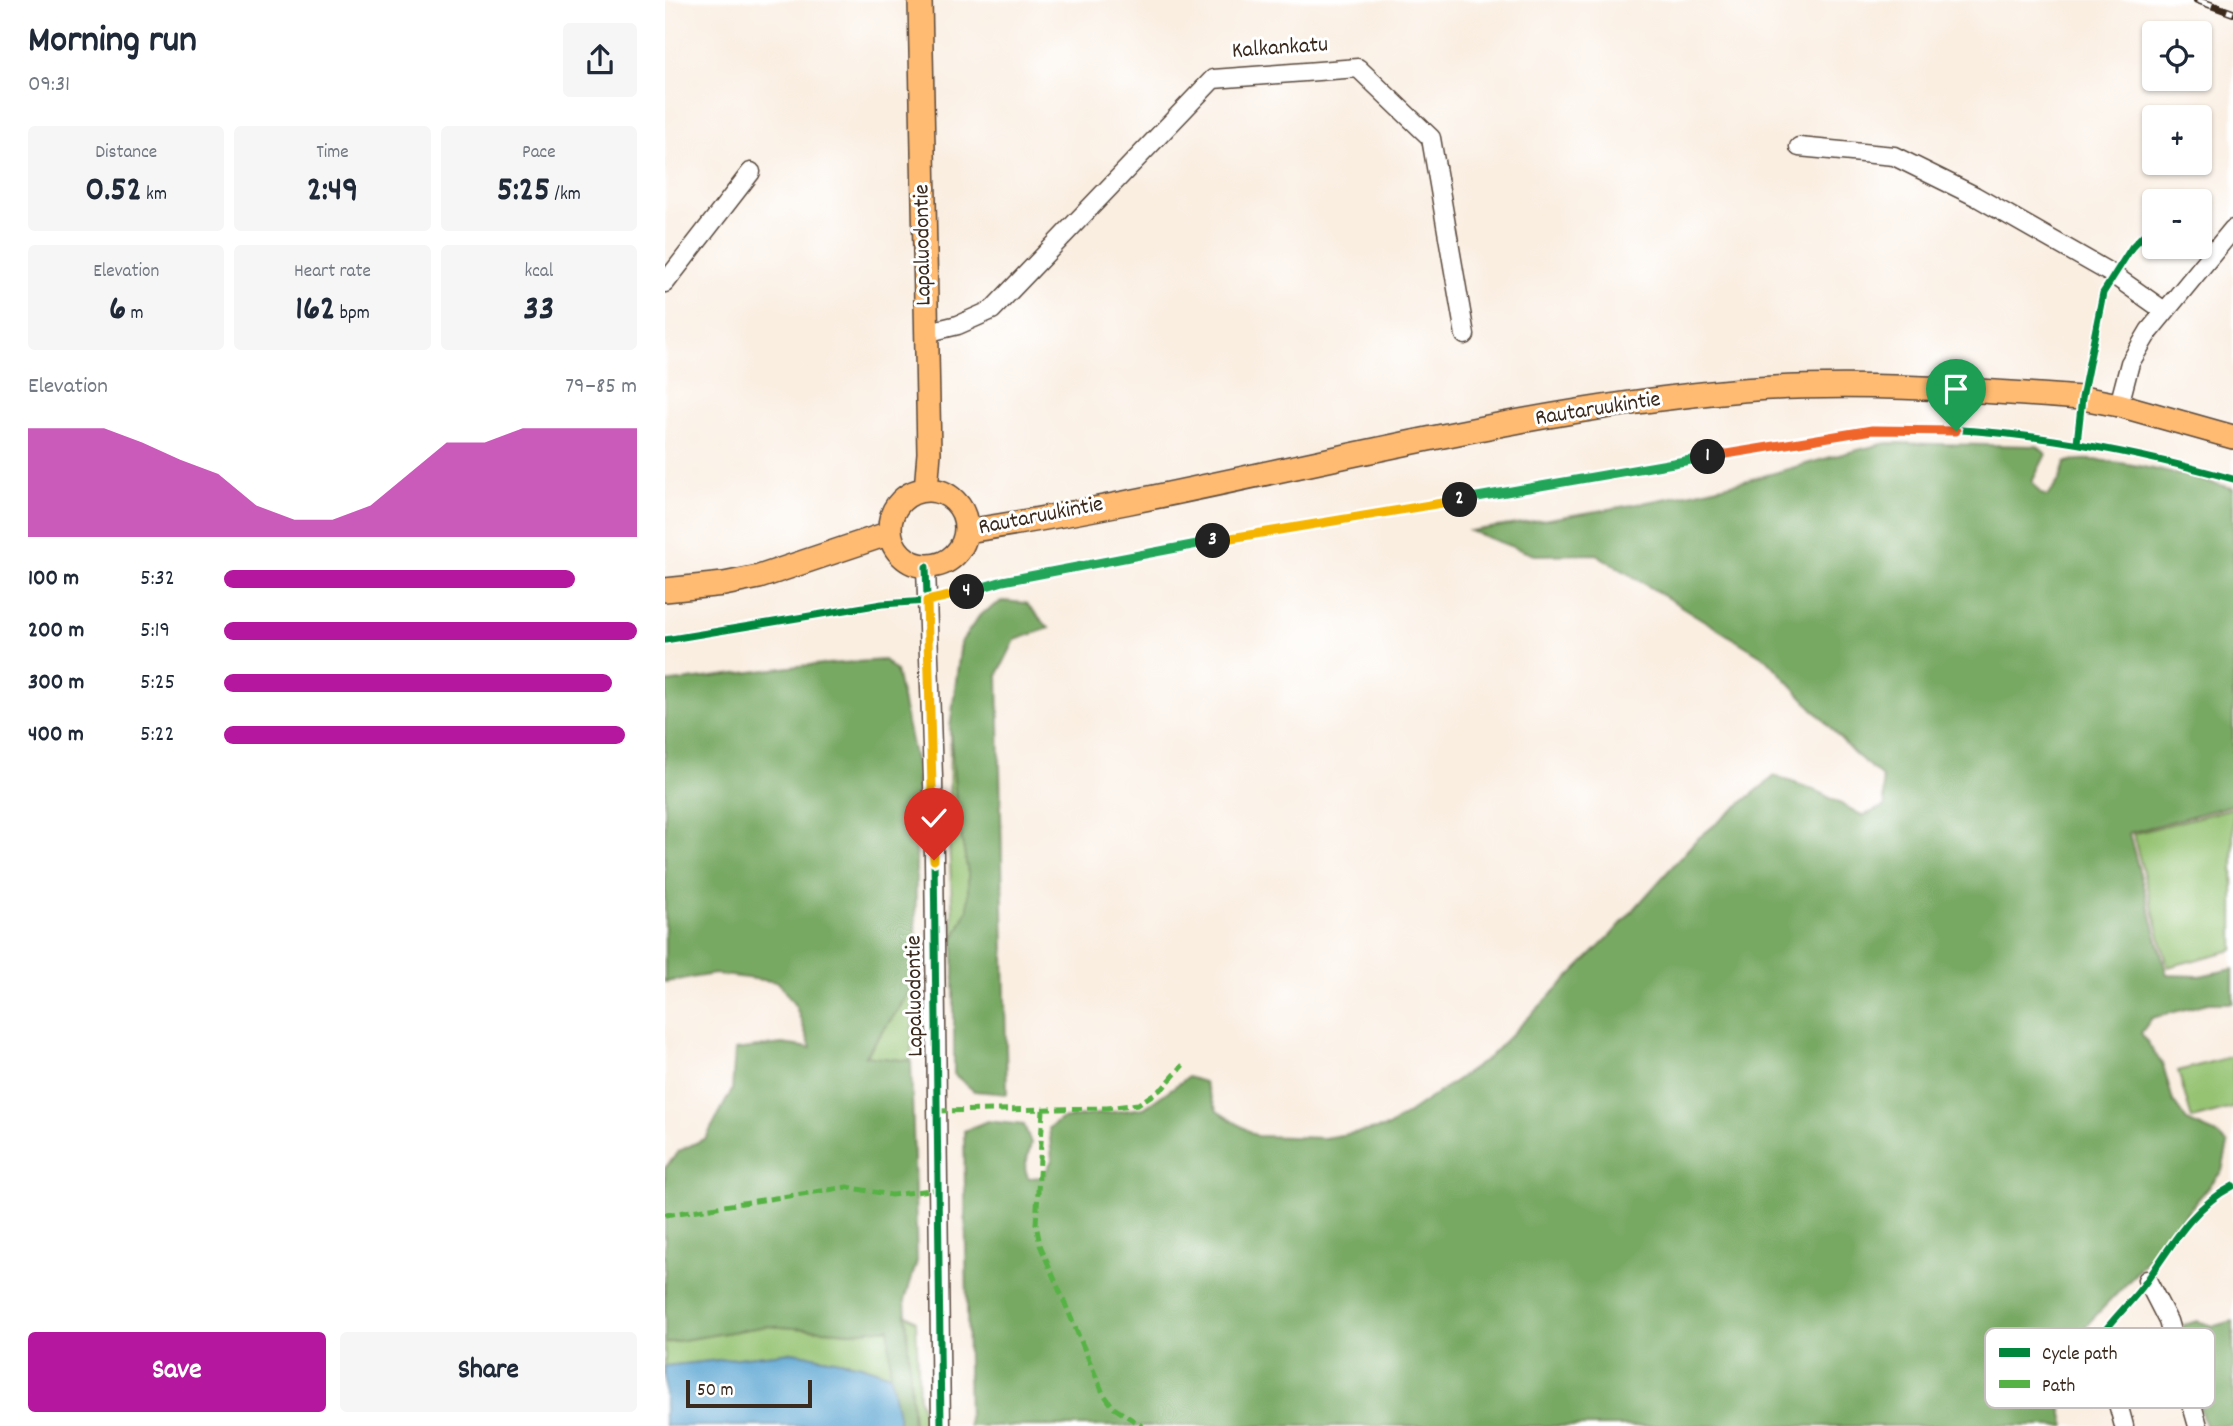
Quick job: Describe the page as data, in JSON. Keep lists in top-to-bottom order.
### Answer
{
  "streets": {
    "main road": ["Lapaluodontie", "Rautaruukintie"],
    "street": ["Kalkankatu"]
  },
  "crossings": [
    ["Kalkankatu", "Lapaluodontie"],
    ["Lapaluodontie", "Rautaruukintie"]
  ],
  "legend": ["Cycle path", "Path"],
  "scale_bar": "50 m",
  "page": {
    "heading": ["Morning run", "09:31"],
    "map_buttons": ["+", "−"],
    "stats": [
      ["Distance", "0.52 km"],
      ["Time", "2:49"],
      ["Pace", "5:25 /km"],
      ["Elevation", "6 m"],
      ["Heart rate", "162 bpm"],
      ["kcal", "33"]
    ],
    "chart": ["Elevation", "79–85 m"],
    "pins": [
      "1",
      "2",
      "3",
      "4"
    ],
    "list": [
      {
        "name": "100 m",
        "note": "5:32"
      },
      {
        "name": "200 m",
        "note": "5:19"
      },
      {
        "name": "300 m",
        "note": "5:25"
      },
      {
        "name": "400 m",
        "note": "5:22"
      }
    ],
    "buttons": ["Save", "Share"],
    "scale": "50 m"
  }
}
